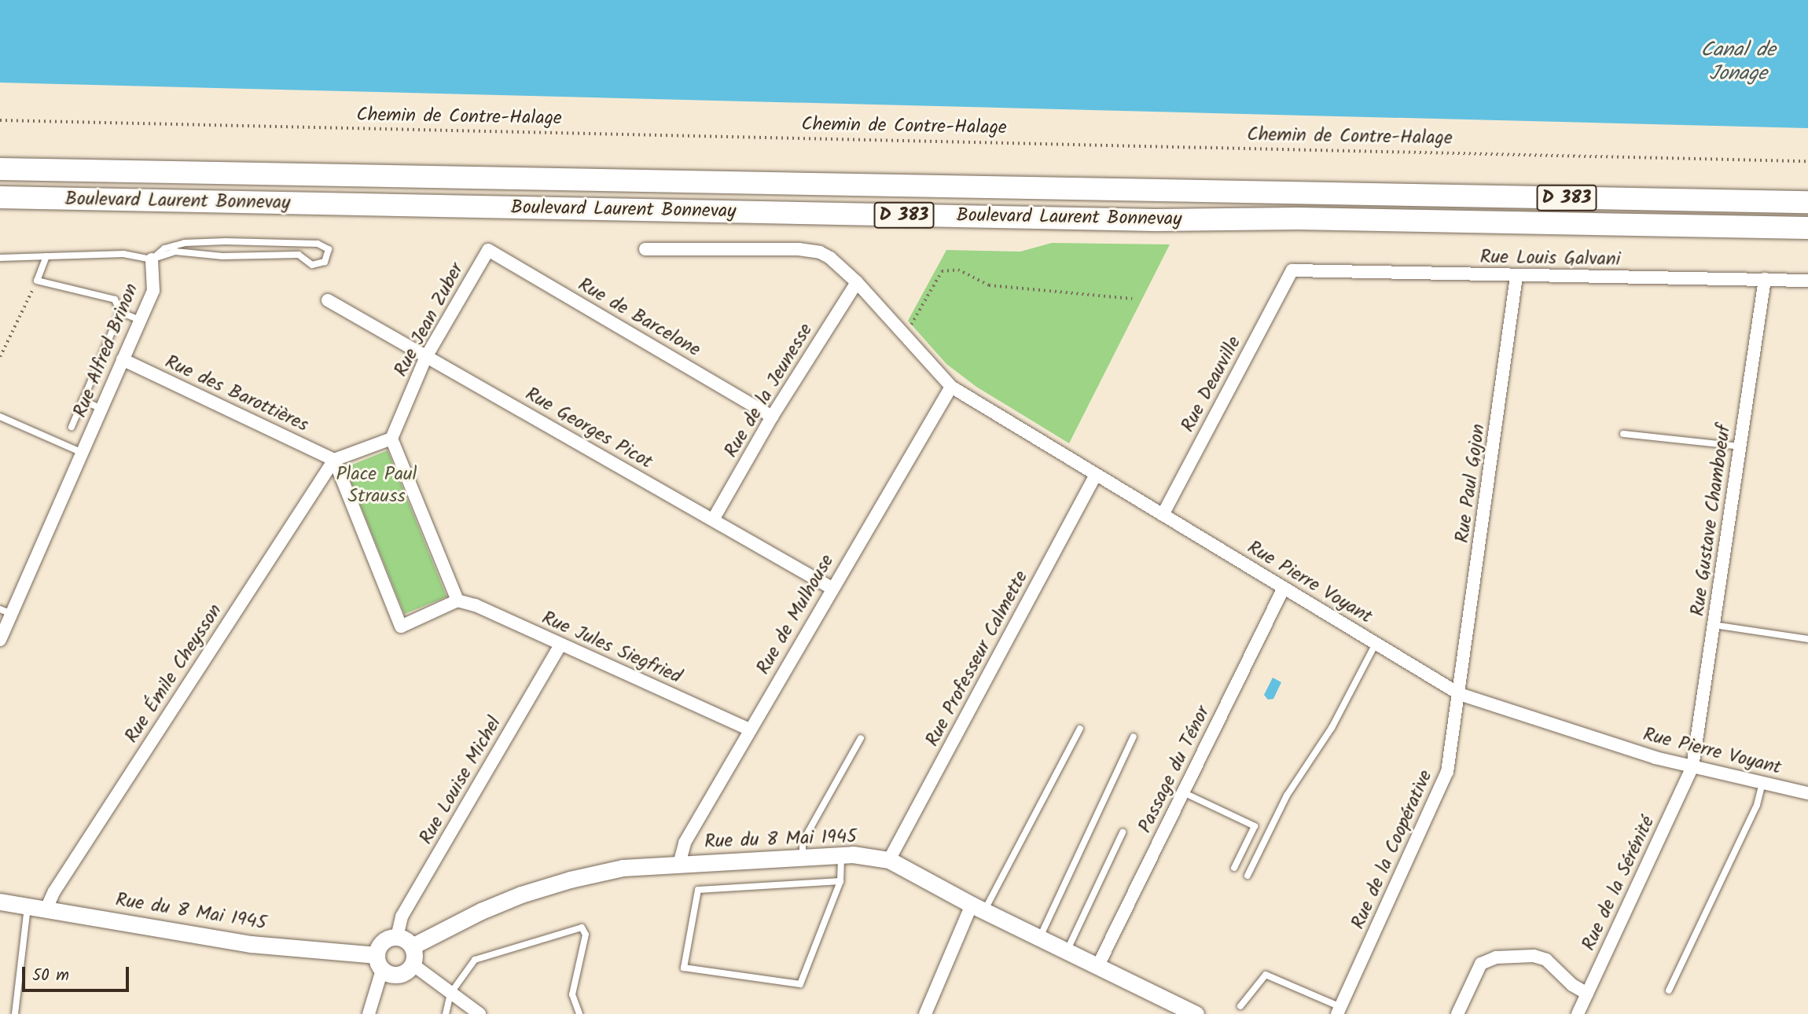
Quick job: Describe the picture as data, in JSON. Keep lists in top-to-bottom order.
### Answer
{
  "streets": {
    "highway": ["D 383", "Boulevard Laurent Bonnevay"],
    "street": [
      "Rue Louis Galvani",
      "Rue de Barcelone",
      "Rue Jean Zuber",
      "Rue Alfred Brinon",
      "Rue Deauville",
      "Rue de la Jeunesse",
      "Rue des Barottières",
      "Rue Georges Picot",
      "Rue Paul Gojon",
      "Rue Gustave Chamboeuf",
      "Rue Pierre Voyant",
      "Rue de Mulhouse",
      "Rue Jules Siegfried",
      "Rue Professeur Calmette",
      "Rue Émile Cheysson",
      "Passage du Ténor",
      "Rue Louise Michel",
      "Rue du 8 Mai 1945",
      "Rue de la Coopérative",
      "Rue de la Sérénité"
    ],
    "path": ["Chemin de Contre-Halage"]
  },
  "crossings": [
    ["Rue Louis Galvani", "Rue Deauville"],
    ["Rue Louis Galvani", "Rue Paul Gojon"],
    ["Rue Louis Galvani", "Rue Gustave Chamboeuf"],
    ["Rue de Barcelone", "Rue Jean Zuber"],
    ["Rue de Barcelone", "Rue de la Jeunesse"],
    ["Rue Jean Zuber", "Rue Georges Picot"],
    ["Rue Alfred Brinon", "Rue des Barottières"],
    ["Rue Deauville", "Rue Pierre Voyant"],
    ["Rue de la Jeunesse", "Rue Georges Picot"],
    ["Rue de la Jeunesse", "Rue Pierre Voyant"],
    ["Rue des Barottières", "Rue Émile Cheysson"],
    ["Rue Georges Picot", "Rue de Mulhouse"],
    ["Rue Paul Gojon", "Rue Pierre Voyant"],
    ["Rue Paul Gojon", "Rue de la Coopérative"],
    ["Rue Gustave Chamboeuf", "Rue Pierre Voyant"],
    ["Rue Gustave Chamboeuf", "Rue de la Sérénité"],
    ["Rue Pierre Voyant", "Rue de Mulhouse"],
    ["Rue Pierre Voyant", "Rue Professeur Calmette"],
    ["Rue Pierre Voyant", "Passage du Ténor"],
    ["Rue Pierre Voyant", "Rue de la Coopérative"],
    ["Rue Pierre Voyant", "Rue de la Sérénité"],
    ["Rue de Mulhouse", "Rue Jules Siegfried"],
    ["Rue de Mulhouse", "Rue du 8 Mai 1945"],
    ["Rue Jules Siegfried", "Rue Louise Michel"],
    ["Rue Professeur Calmette", "Rue du 8 Mai 1945"],
    ["Rue Émile Cheysson", "Rue du 8 Mai 1945"],
    ["Passage du Ténor", "Rue du 8 Mai 1945"],
    ["Rue Louise Michel", "Rue du 8 Mai 1945"]
  ],
  "water": ["Canal de Jonage"],
  "parks": ["Place Paul Strauss"],
  "scale_bar": "50 m"
}
